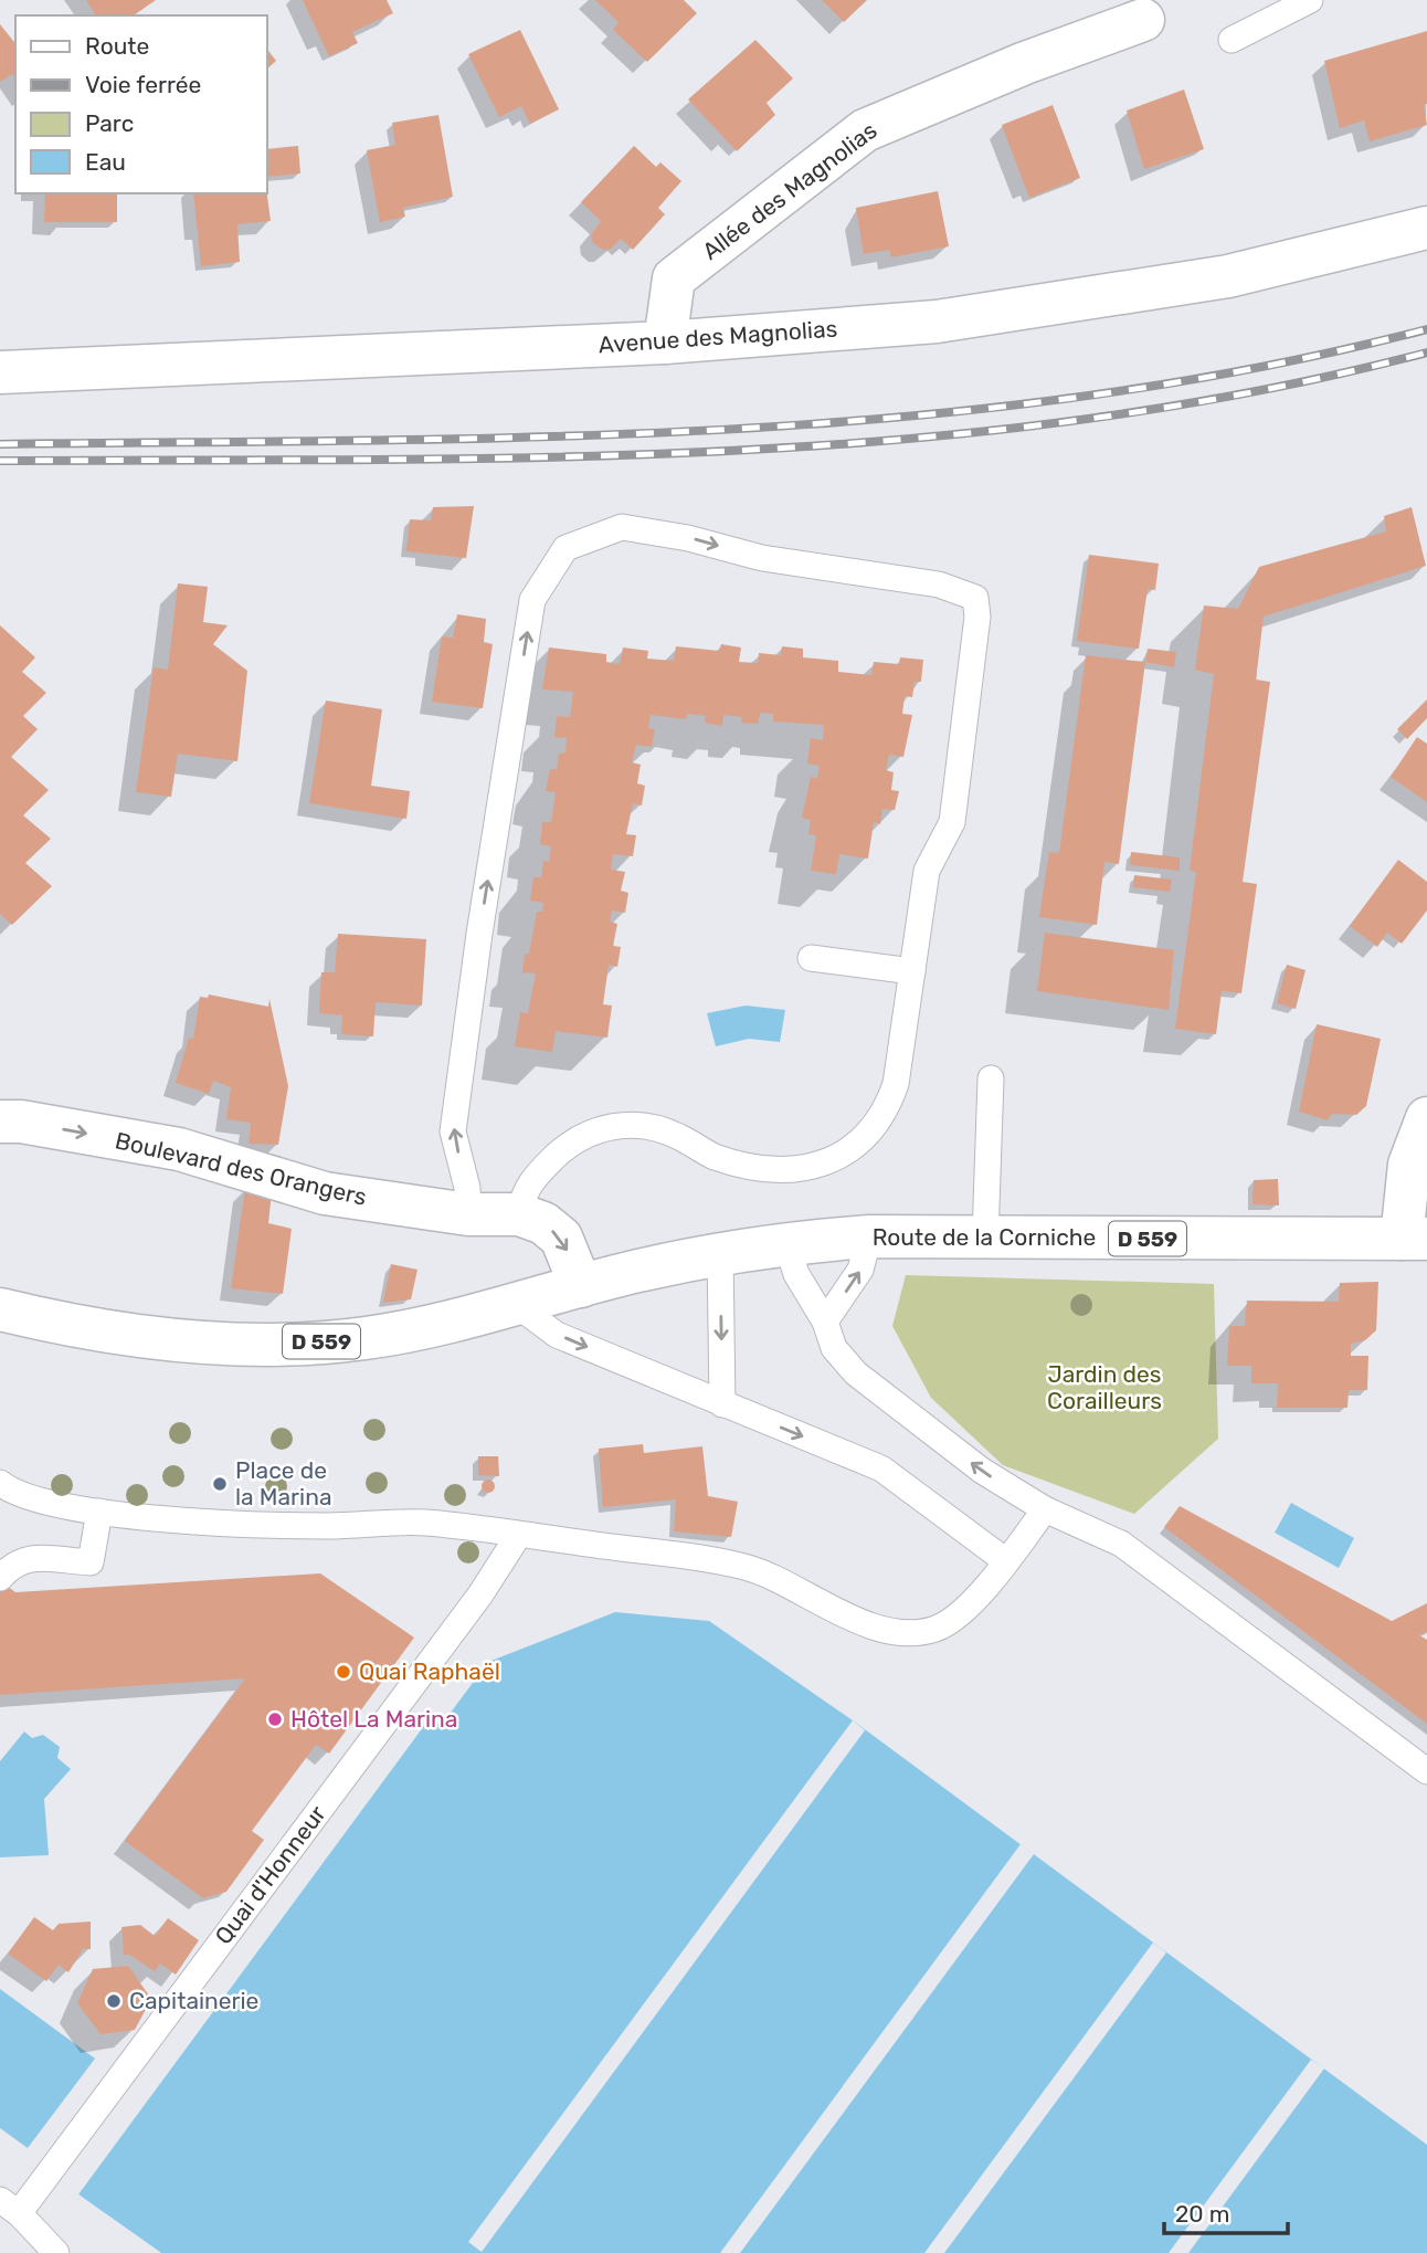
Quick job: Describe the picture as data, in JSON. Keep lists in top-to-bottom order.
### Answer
{
  "streets": {
    "street": [
      "Allée des Magnolias",
      "Avenue des Magnolias",
      "Boulevard des Orangers",
      "Route de la Corniche",
      "D 559"
    ],
    "lane": ["Quai d'Honneur"]
  },
  "crossings": [
    ["Allée des Magnolias", "Avenue des Magnolias"],
    ["Boulevard des Orangers", "Route de la Corniche"],
    ["Boulevard des Orangers", "D 559"],
    ["Route de la Corniche", "D 559"]
  ],
  "parks": ["Jardin des Corailleurs"],
  "places": [
    "Place de la Marina",
    "Quai Raphaël",
    "Hôtel La Marina",
    "Capitainerie"
  ],
  "legend": [
    "Route",
    "Voie ferrée",
    "Parc",
    "Eau"
  ],
  "scale_bar": "20 m"
}
